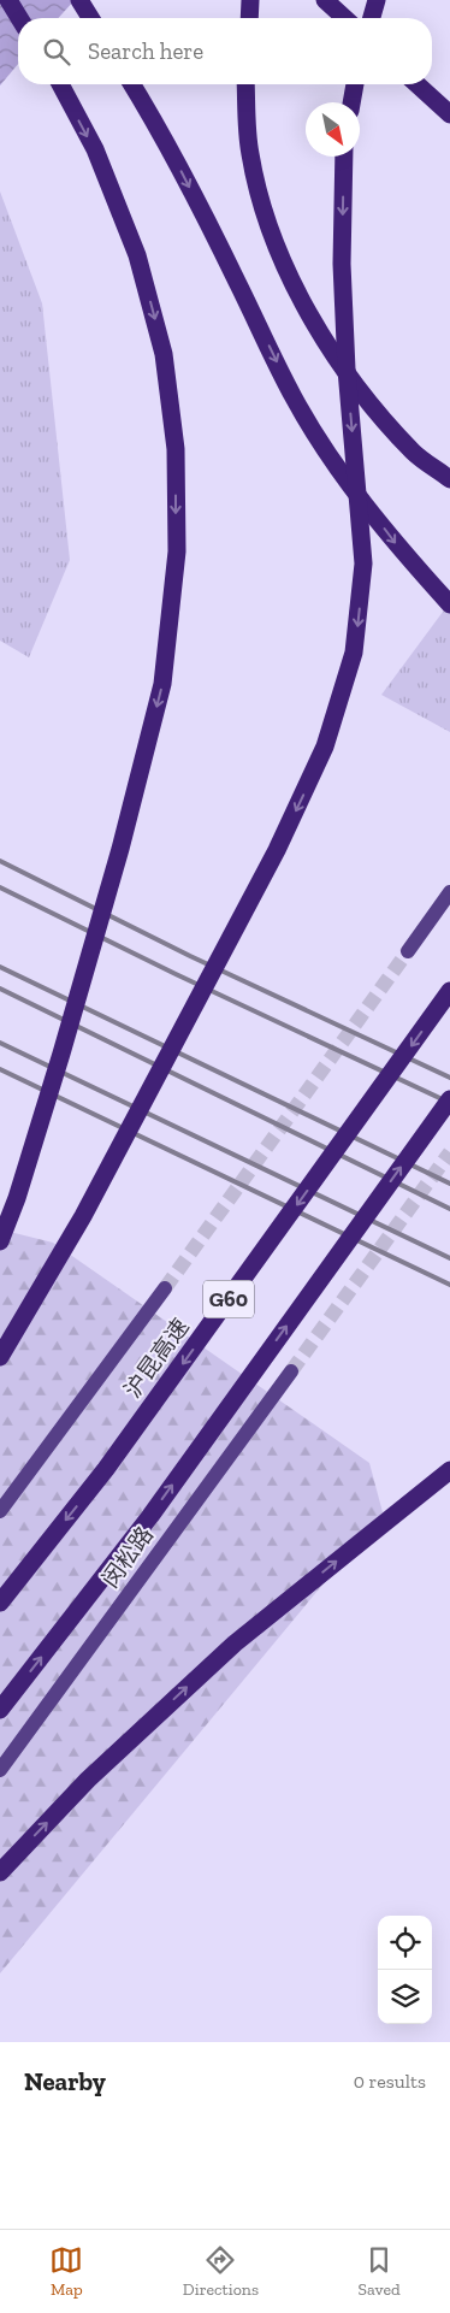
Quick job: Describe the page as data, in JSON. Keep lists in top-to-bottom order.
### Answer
{
  "streets": {
    "highway": ["G60", "沪昆高速"],
    "main road": ["闵松路"]
  },
  "north": "bottom right",
  "page": {
    "search": "Search here",
    "heading": ["Nearby", "0 results"],
    "nav": ["Map", "Directions", "Saved"]
  }
}
